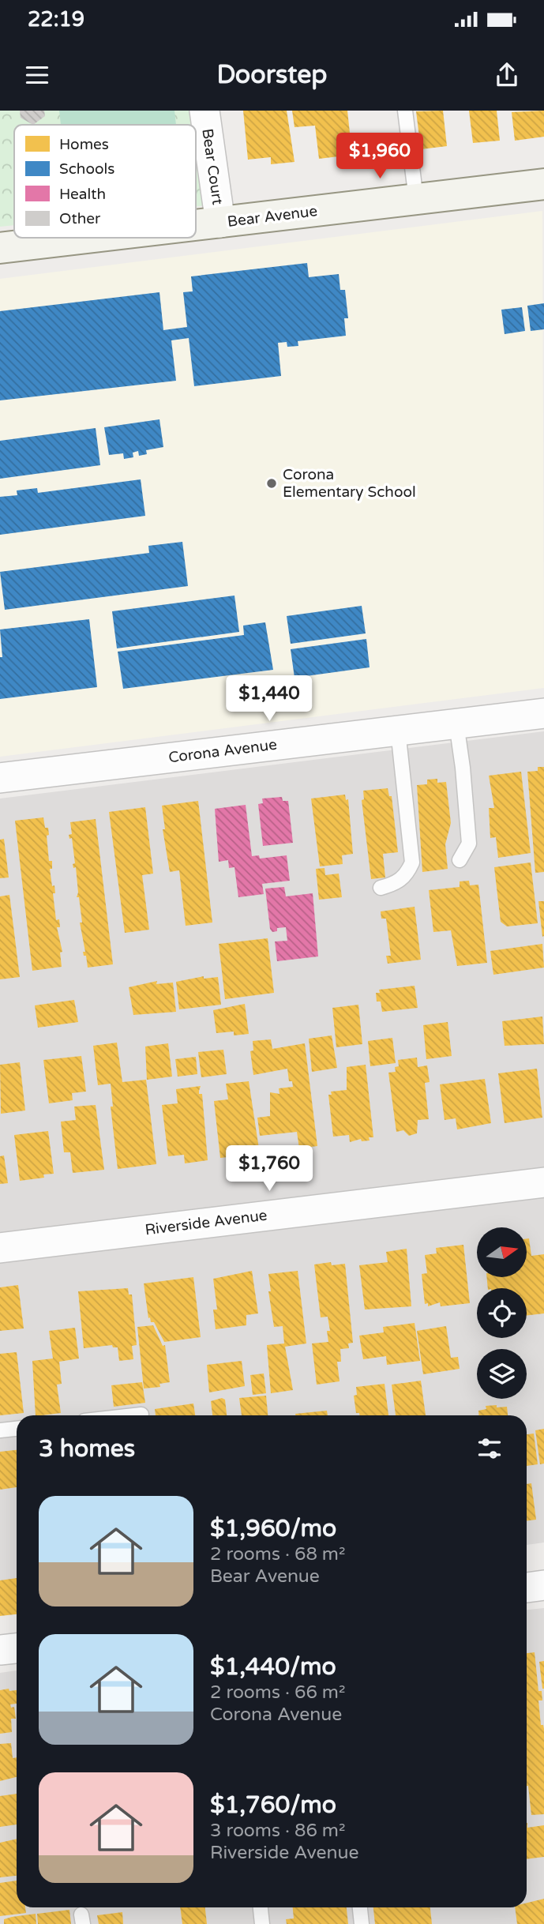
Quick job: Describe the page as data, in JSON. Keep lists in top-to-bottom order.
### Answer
{
  "streets": {
    "street": [
      "Bear Court",
      "Bear Avenue",
      "Corona Avenue",
      "Riverside Avenue"
    ]
  },
  "crossings": [
    ["Bear Court", "Bear Avenue"]
  ],
  "places": ["Corona Elementary School"],
  "legend": [
    "Homes",
    "Schools",
    "Health",
    "Other"
  ],
  "north": "right",
  "page": {
    "status": "22:19",
    "header": "Doorstep",
    "price": ["$1,960", "$1,440", "$1,760"],
    "heading": "3 homes",
    "list": [
      {
        "name": "$1,960/mo",
        "note": "2 rooms · 68 m² · Bear Avenue"
      },
      {
        "name": "$1,440/mo",
        "note": "2 rooms · 66 m² · Corona Avenue"
      },
      {
        "name": "$1,760/mo",
        "note": "3 rooms · 86 m² · Riverside Avenue"
      }
    ]
  }
}
